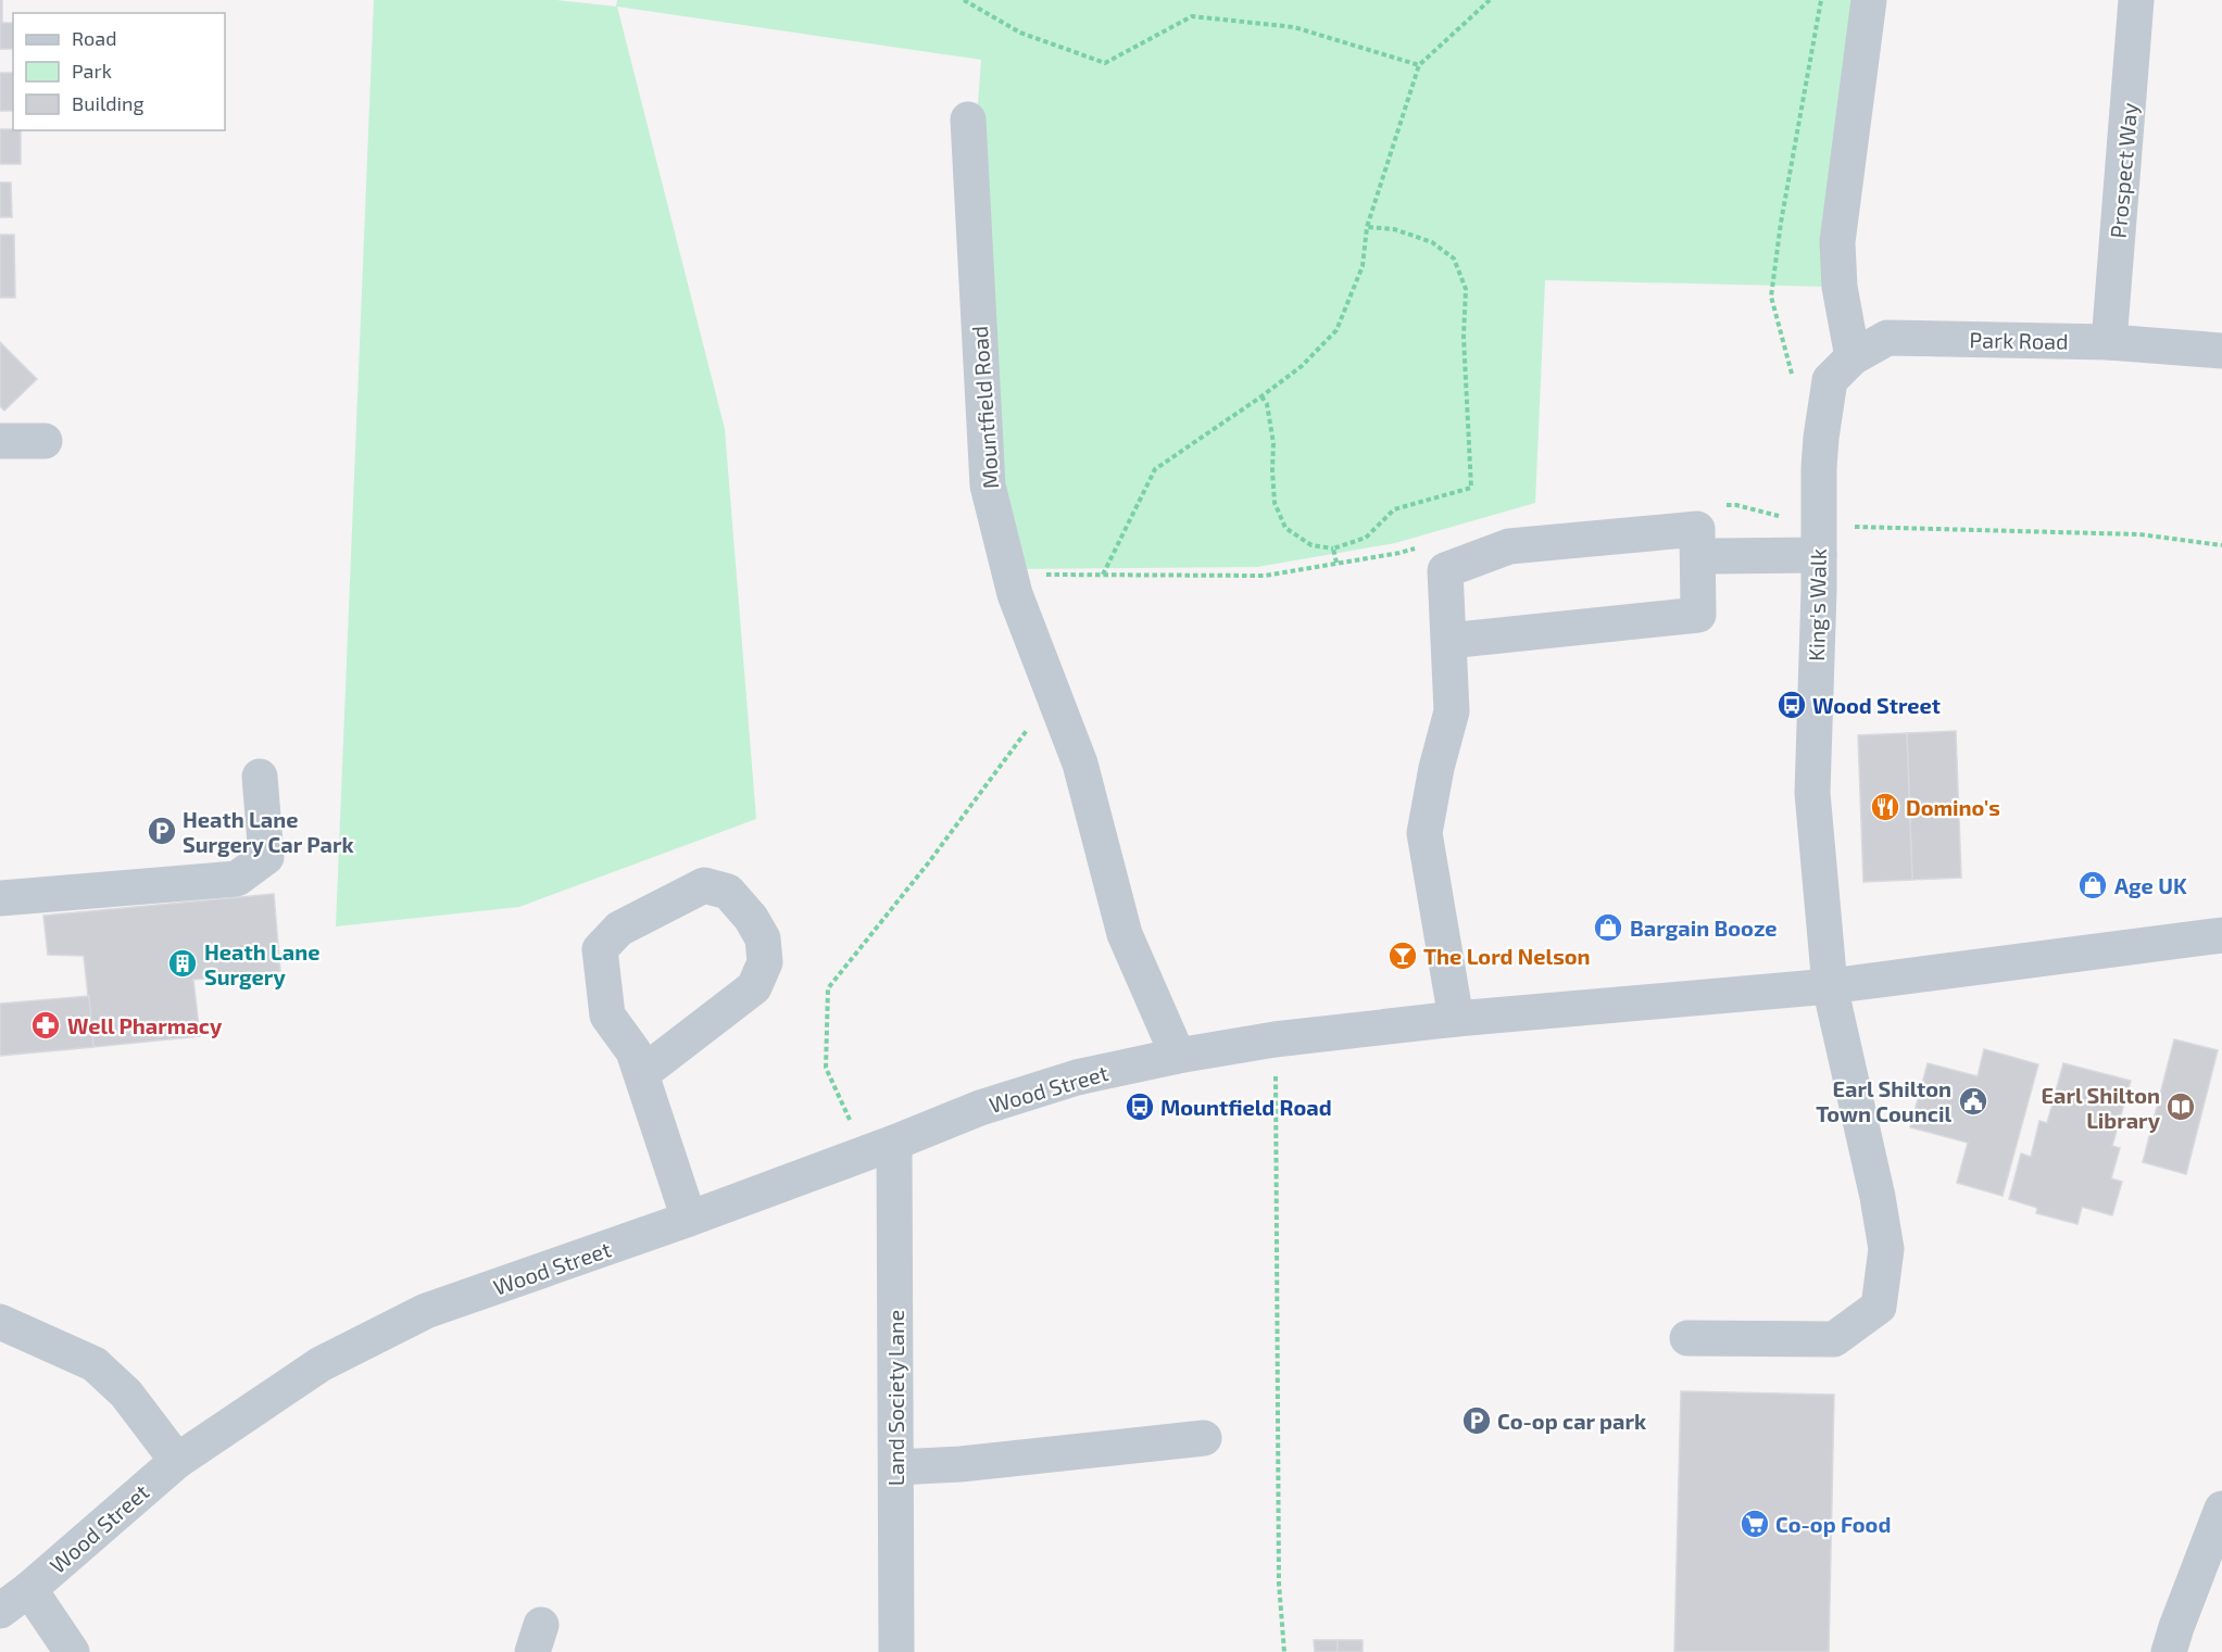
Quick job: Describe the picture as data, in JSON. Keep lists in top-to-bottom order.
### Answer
{
  "streets": {
    "street": [
      "Prospect Way",
      "Park Road",
      "Mountfield Road",
      "King's Walk",
      "Wood Street",
      "Land Society Lane"
    ]
  },
  "crossings": [
    ["Prospect Way", "Park Road"],
    ["Park Road", "King's Walk"],
    ["Mountfield Road", "Wood Street"],
    ["King's Walk", "Wood Street"],
    ["Wood Street", "Land Society Lane"]
  ],
  "places": {
    "bus stop": ["Wood Street", "Mountfield Road"],
    "restaurant": ["Domino's"],
    "parking": ["Heath Lane Surgery Car Park", "Co-op car park"],
    "shop": ["Age UK", "Bargain Booze"],
    "bar": ["The Lord Nelson"],
    "building": ["Heath Lane Surgery"],
    "pharmacy": ["Well Pharmacy"],
    "public building": ["Earl Shilton Town Council"],
    "library": ["Earl Shilton Library"],
    "supermarket": ["Co-op Food"]
  },
  "legend": ["Road", "Park", "Building"]
}
